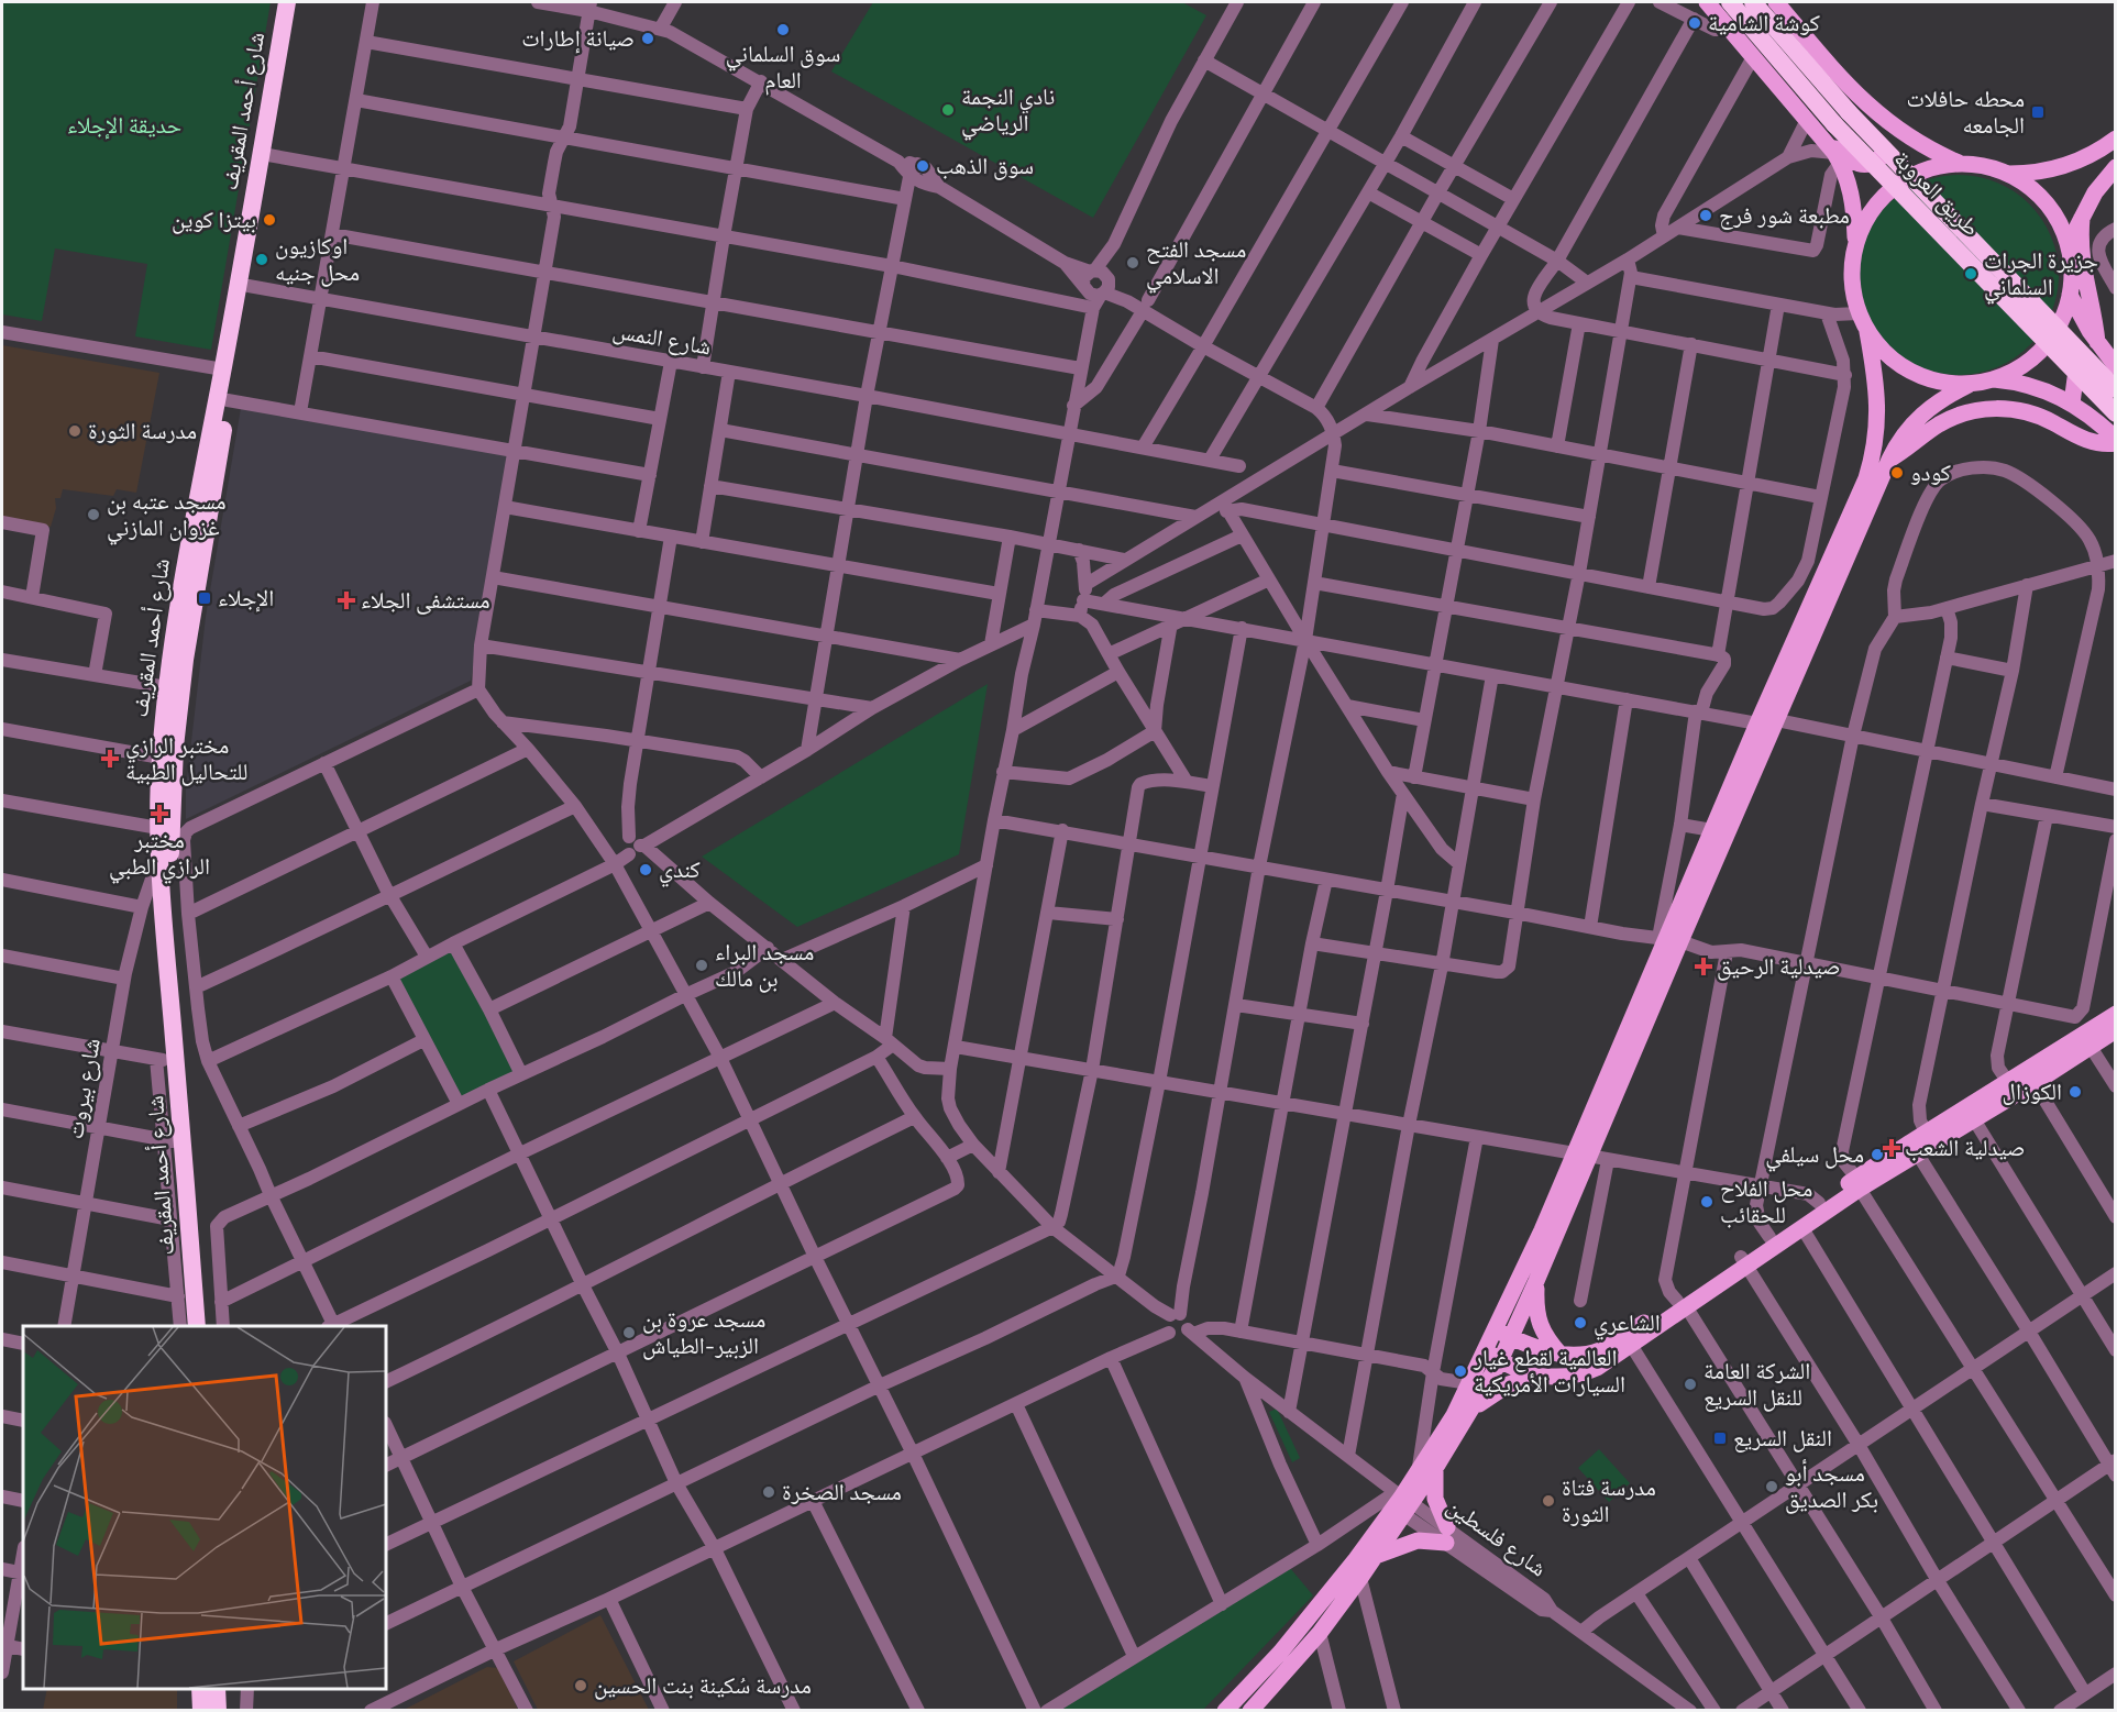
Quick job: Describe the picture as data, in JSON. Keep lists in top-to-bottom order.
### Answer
{
  "streets": {
    "highway": ["شارع أحمد المقريف", "طريق العروبة"],
    "street": ["شارع النمس", "شارع بيروت", "شارع فلسطين"]
  },
  "crossings": [
    ["شارع أحمد المقريف", "شارع النمس"],
    ["شارع أحمد المقريف", "شارع بيروت"]
  ],
  "parks": ["حديقة الإجلاء"],
  "places": {
    "other": [
      "كوشة الشامية",
      "سوق السلماني العام",
      "صيانة إطارات",
      "نادي النجمة الرياضي",
      "سوق الذهب",
      "مطبعة شور فرج",
      "بيتزا كوين",
      "اوكازيون محل جنيه",
      "مسجد الفتح الاسلامي",
      "جزيرة الجرات السلماني",
      "مدرسة الثورة",
      "كودو",
      "مسجد عتبه بن غزوان المازني",
      "كندي",
      "مسجد البراء بن مالك",
      "الكوزال",
      "محل سيلفي",
      "محل الفلاح للحقائب",
      "الشاعري",
      "مسجد عروة بن الزبير-الطياش",
      "العالمية لقطع غيار السيارات الأمريكية",
      "الشركة العامة للنقل السريع",
      "مسجد أبو بكر الصديق",
      "مسجد الصخرة",
      "مدرسة فتاة الثورة",
      "مدرسة سُكينة بنت الحسين"
    ],
    "transit": ["محطه حافلات الجامعه", "الإجلاء", "النقل السريع"],
    "health": [
      "مستشفى الجلاء",
      "مختبر الرازي للتحاليل الطبية",
      "مختبر الرازي الطبي",
      "صيدلية الرحيق",
      "صيدلية الشعب"
    ]
  }
}
